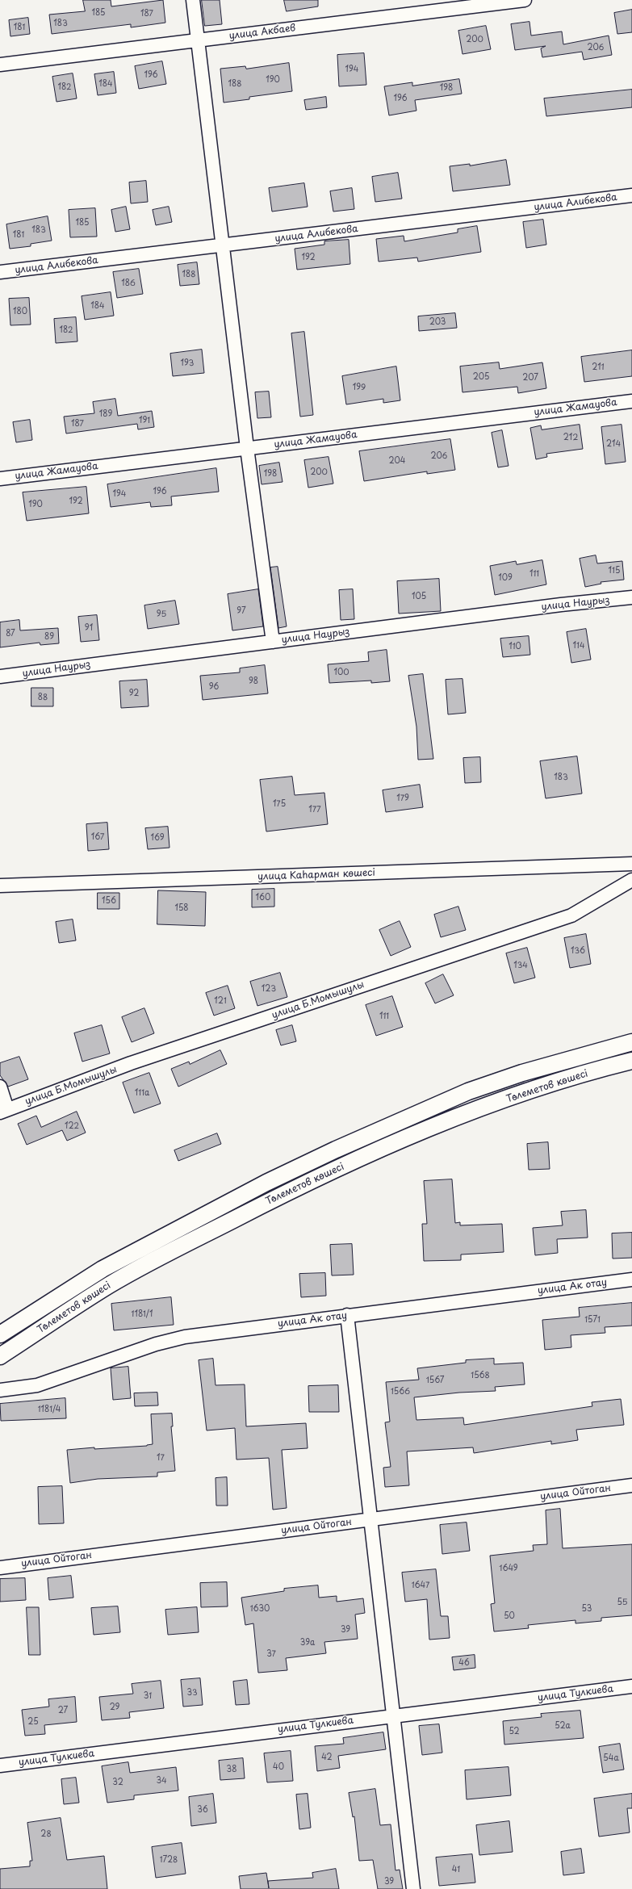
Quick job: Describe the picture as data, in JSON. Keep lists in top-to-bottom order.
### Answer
{
  "streets": {
    "main road": ["Төлеметов көшесі"],
    "street": [
      "улица Акбаев",
      "улица Алибекова",
      "улица Жамауова",
      "улица Наурыз",
      "улица Каһарман көшесі",
      "улица Б.Момышулы",
      "улица Ак отау",
      "улица Ойтоган",
      "улица Тулкиева"
    ]
  },
  "house_numbers": [
    "185",
    "187",
    "183",
    "181",
    "200",
    "206",
    "194",
    "196",
    "190",
    "184",
    "188",
    "182",
    "198",
    "196",
    "185",
    "183",
    "181",
    "192",
    "188",
    "186",
    "184",
    "180",
    "203",
    "182",
    "193",
    "211",
    "205",
    "207",
    "199",
    "189",
    "191",
    "187",
    "212",
    "214",
    "206",
    "204",
    "200",
    "198",
    "196",
    "194",
    "192",
    "190",
    "115",
    "111",
    "109",
    "105",
    "97",
    "95",
    "91",
    "87",
    "89",
    "114",
    "110",
    "100",
    "98",
    "96",
    "92",
    "88",
    "183",
    "179",
    "175",
    "177",
    "167",
    "169",
    "160",
    "156",
    "158",
    "136",
    "134",
    "123",
    "121",
    "111",
    "111а",
    "122",
    "1181/1",
    "1571",
    "1568",
    "1567",
    "1566",
    "1181/4",
    "17",
    "1649",
    "1647",
    "55",
    "1630",
    "53",
    "50",
    "39",
    "39а",
    "37",
    "46",
    "33",
    "31",
    "29",
    "27",
    "25",
    "52а",
    "52",
    "42",
    "54а",
    "40",
    "38",
    "34",
    "32",
    "36",
    "28",
    "1728",
    "41",
    "39"
  ]
}
